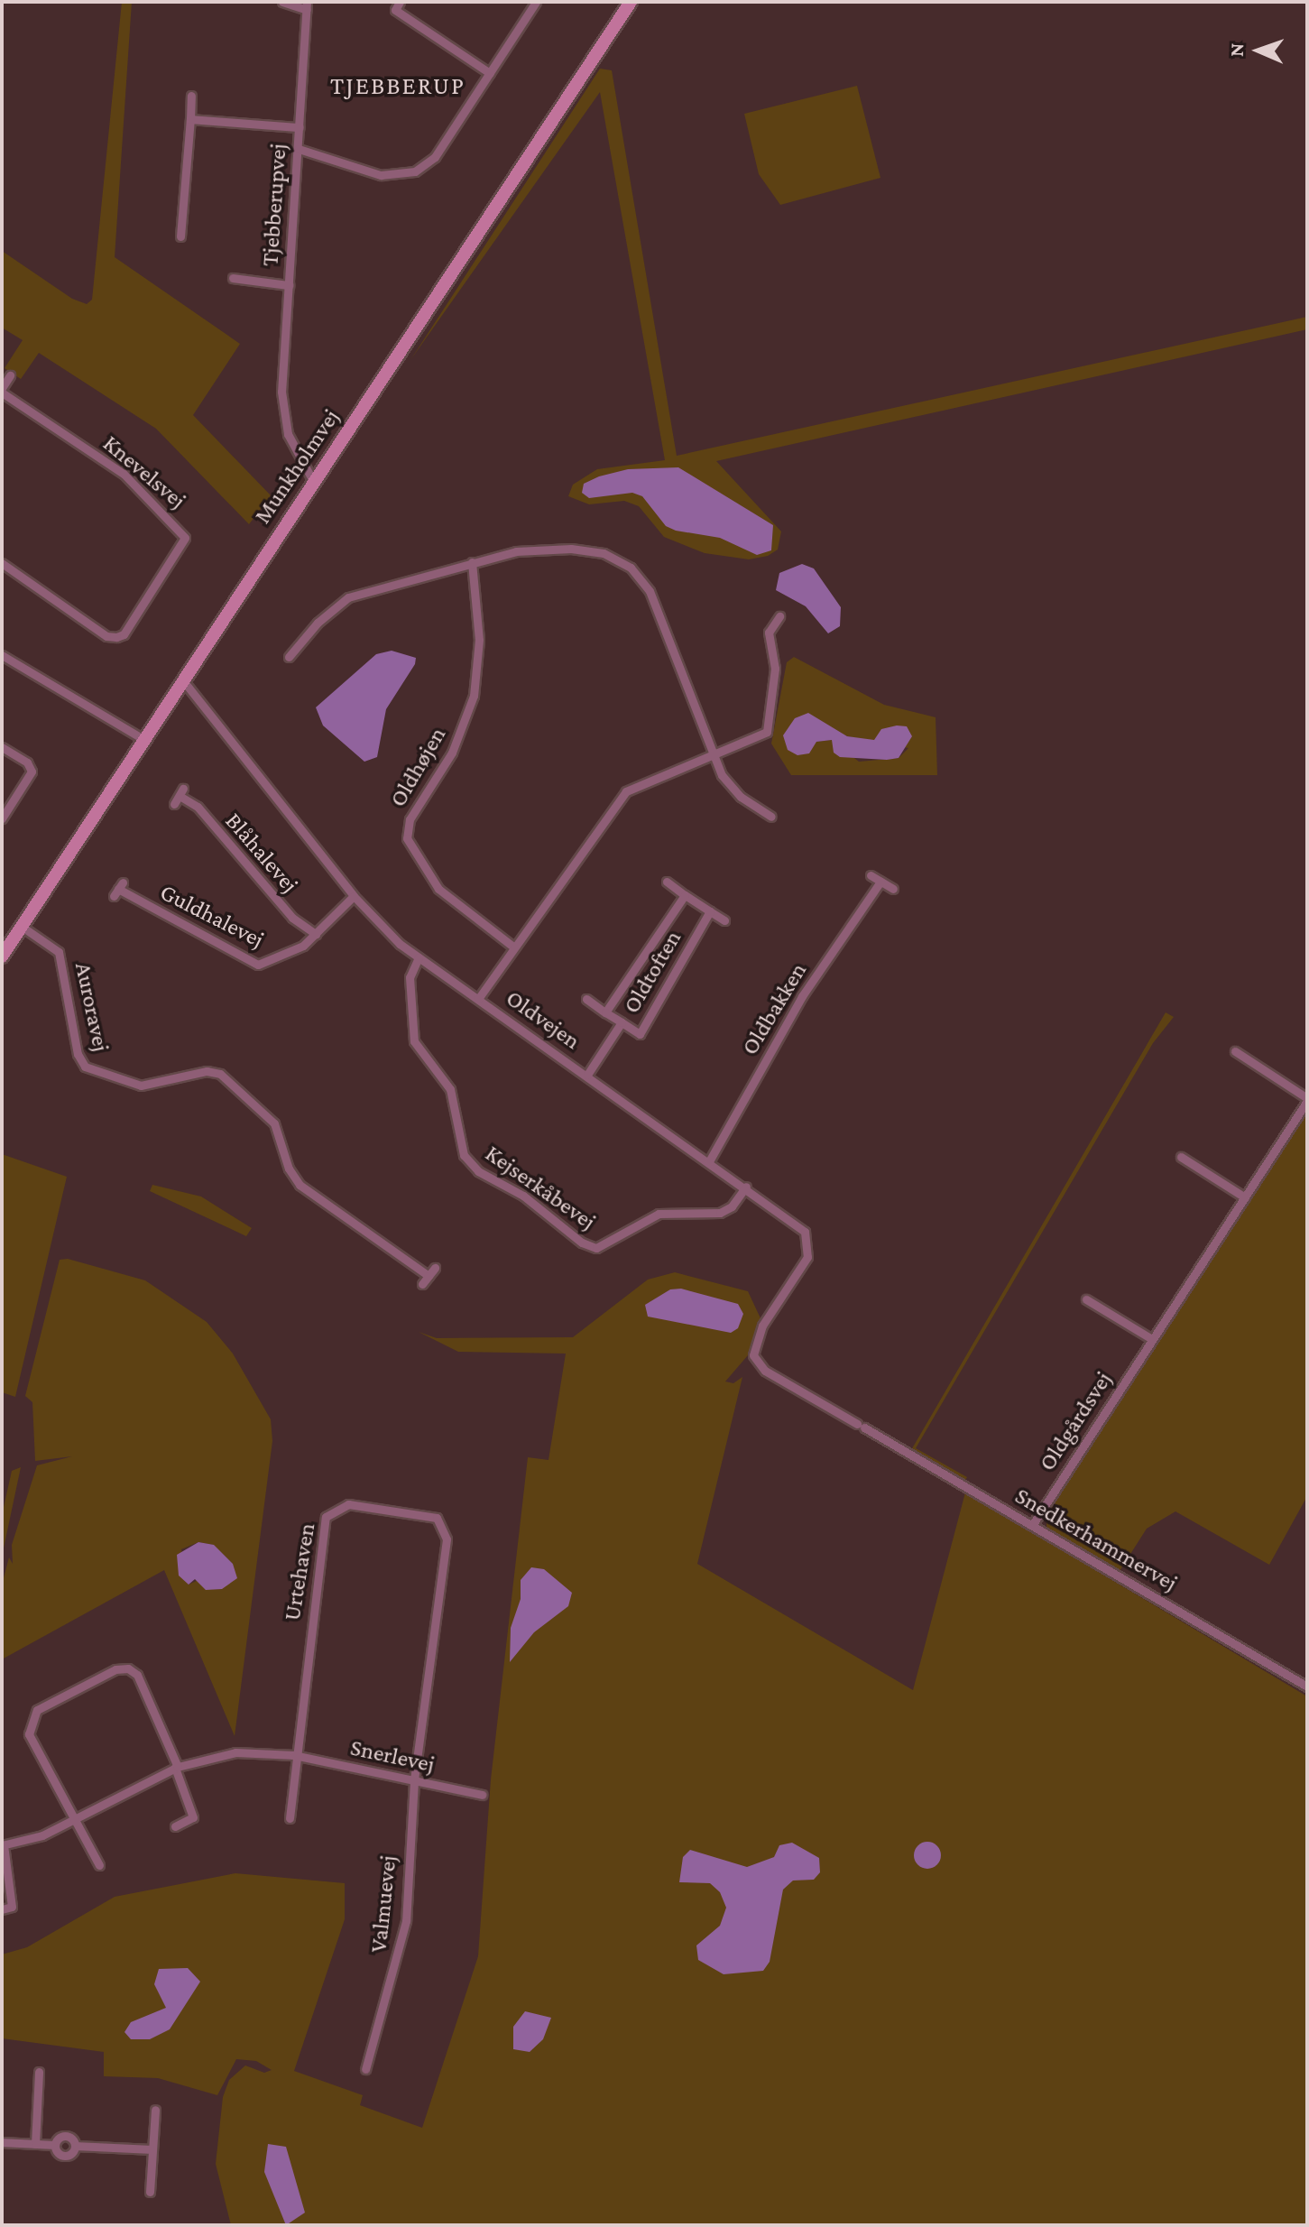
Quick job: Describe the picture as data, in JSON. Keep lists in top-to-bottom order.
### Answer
{
  "streets": {
    "street": [
      "Tjebberupvej",
      "Munkholmvej",
      "Knevelsvej",
      "Oldhøjen",
      "Blåhalevej",
      "Guldhalevej",
      "Oldtoften",
      "Auroravej",
      "Oldbakken",
      "Oldvejen",
      "Kejserkåbevej",
      "Oldgårdsvej",
      "Snedkerhammervej",
      "Urtehaven",
      "Snerlevej",
      "Valmuevej"
    ]
  },
  "crossings": [
    ["Tjebberupvej", "Munkholmvej"],
    ["Munkholmvej", "Auroravej"],
    ["Munkholmvej", "Oldvejen"],
    ["Blåhalevej", "Guldhalevej"],
    ["Guldhalevej", "Oldvejen"],
    ["Oldtoften", "Oldvejen"],
    ["Oldbakken", "Oldvejen"],
    ["Oldvejen", "Kejserkåbevej"],
    ["Oldvejen", "Snedkerhammervej"],
    ["Oldgårdsvej", "Snedkerhammervej"],
    ["Urtehaven", "Snerlevej"],
    ["Urtehaven", "Valmuevej"],
    ["Snerlevej", "Valmuevej"]
  ],
  "districts": ["TJEBBERUP"],
  "north": "left"
}
